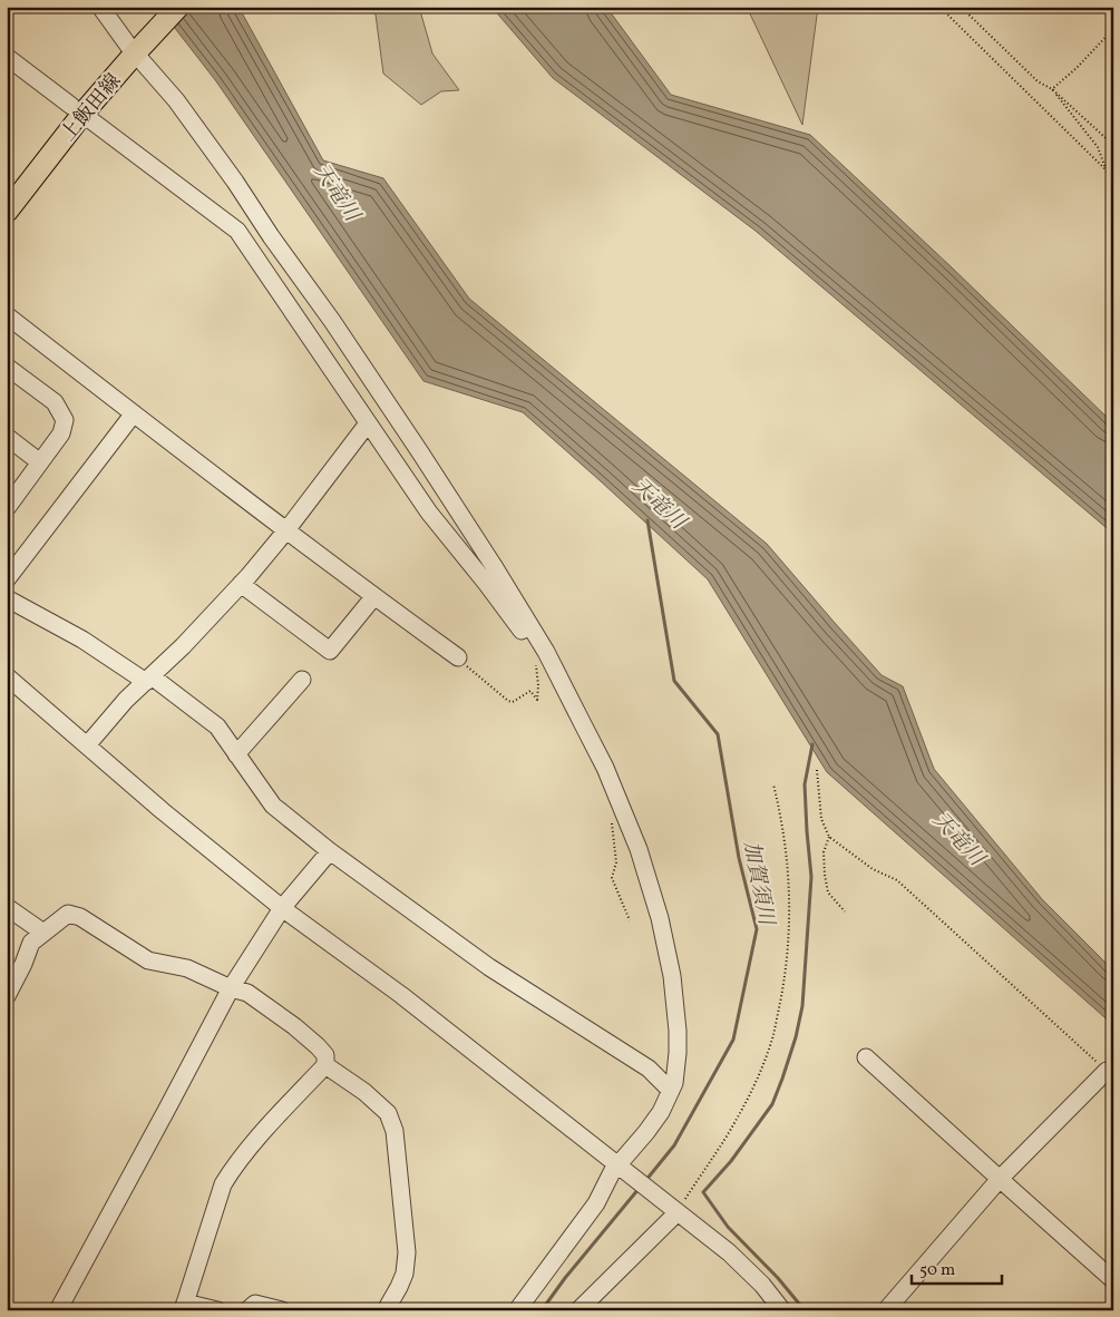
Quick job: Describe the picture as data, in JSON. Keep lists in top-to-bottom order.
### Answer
{
  "streets": {
    "main road": ["上飯田線"]
  },
  "water": ["天竜川", "加賀須川"],
  "scale_bar": "50 m"
}
